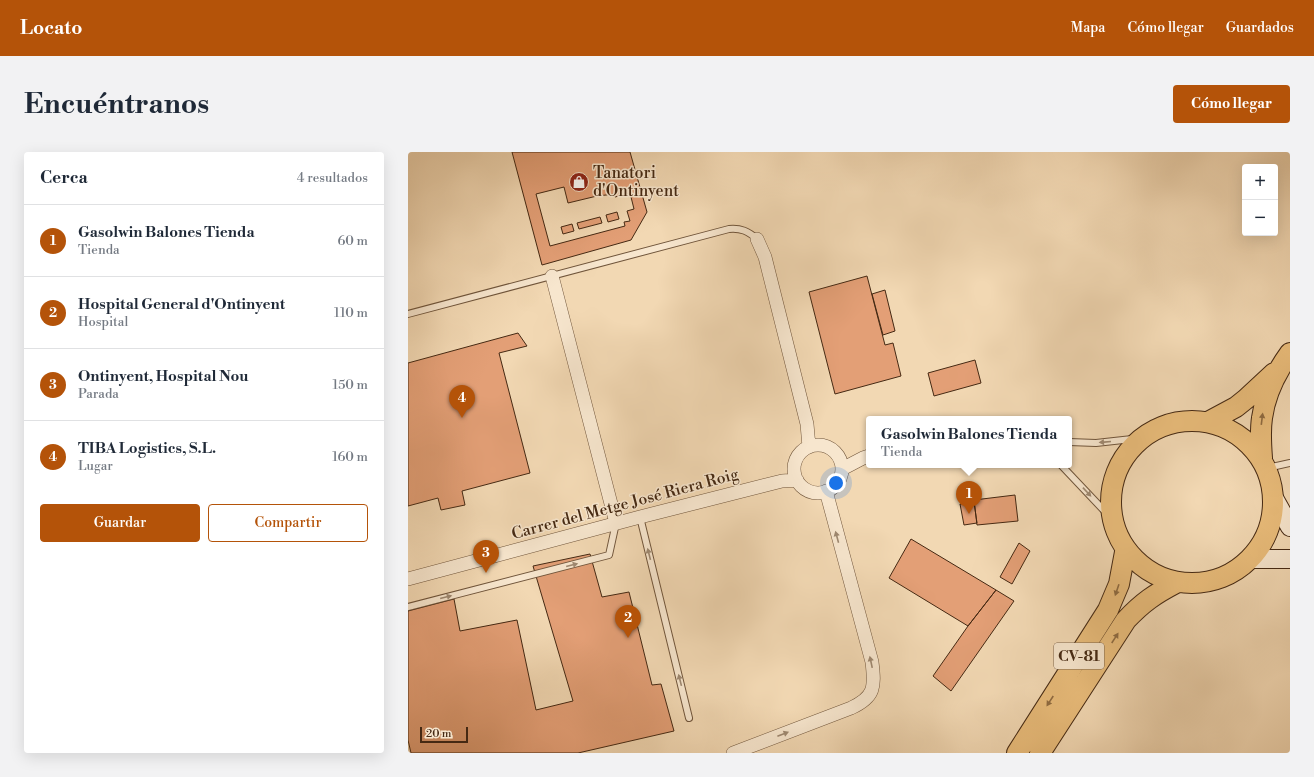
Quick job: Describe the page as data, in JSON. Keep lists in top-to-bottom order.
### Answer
{
  "streets": {
    "main road": ["CV-81"],
    "street": ["Carrer del Metge José Riera Roig"]
  },
  "places": {
    "shop": ["Tanatori d'Ontinyent"]
  },
  "scale_bar": "20 m",
  "page": {
    "header": "Locato",
    "nav": ["Mapa", "Cómo llegar", "Guardados"],
    "buttons": [
      "Cómo llegar",
      ["Guardar", "Compartir"]
    ],
    "title": "Encuéntranos",
    "heading": ["Cerca", "4 resultados"],
    "map_buttons": ["+", "−"],
    "list": [
      {
        "mark": "1",
        "name": "Gasolwin Balones Tienda",
        "note": "Tienda",
        "value": "60 m"
      },
      {
        "mark": "2",
        "name": "Hospital General d'Ontinyent",
        "note": "Hospital",
        "value": "110 m"
      },
      {
        "mark": "3",
        "name": "Ontinyent, Hospital Nou",
        "note": "Parada",
        "value": "150 m"
      },
      {
        "mark": "4",
        "name": "TIBA Logistics, S.L.",
        "note": "Lugar",
        "value": "160 m"
      }
    ],
    "pins": [
      "4",
      "1",
      "3",
      "2"
    ],
    "popup": ["Gasolwin Balones Tienda", "Tienda"],
    "scale": "20 m"
  }
}
